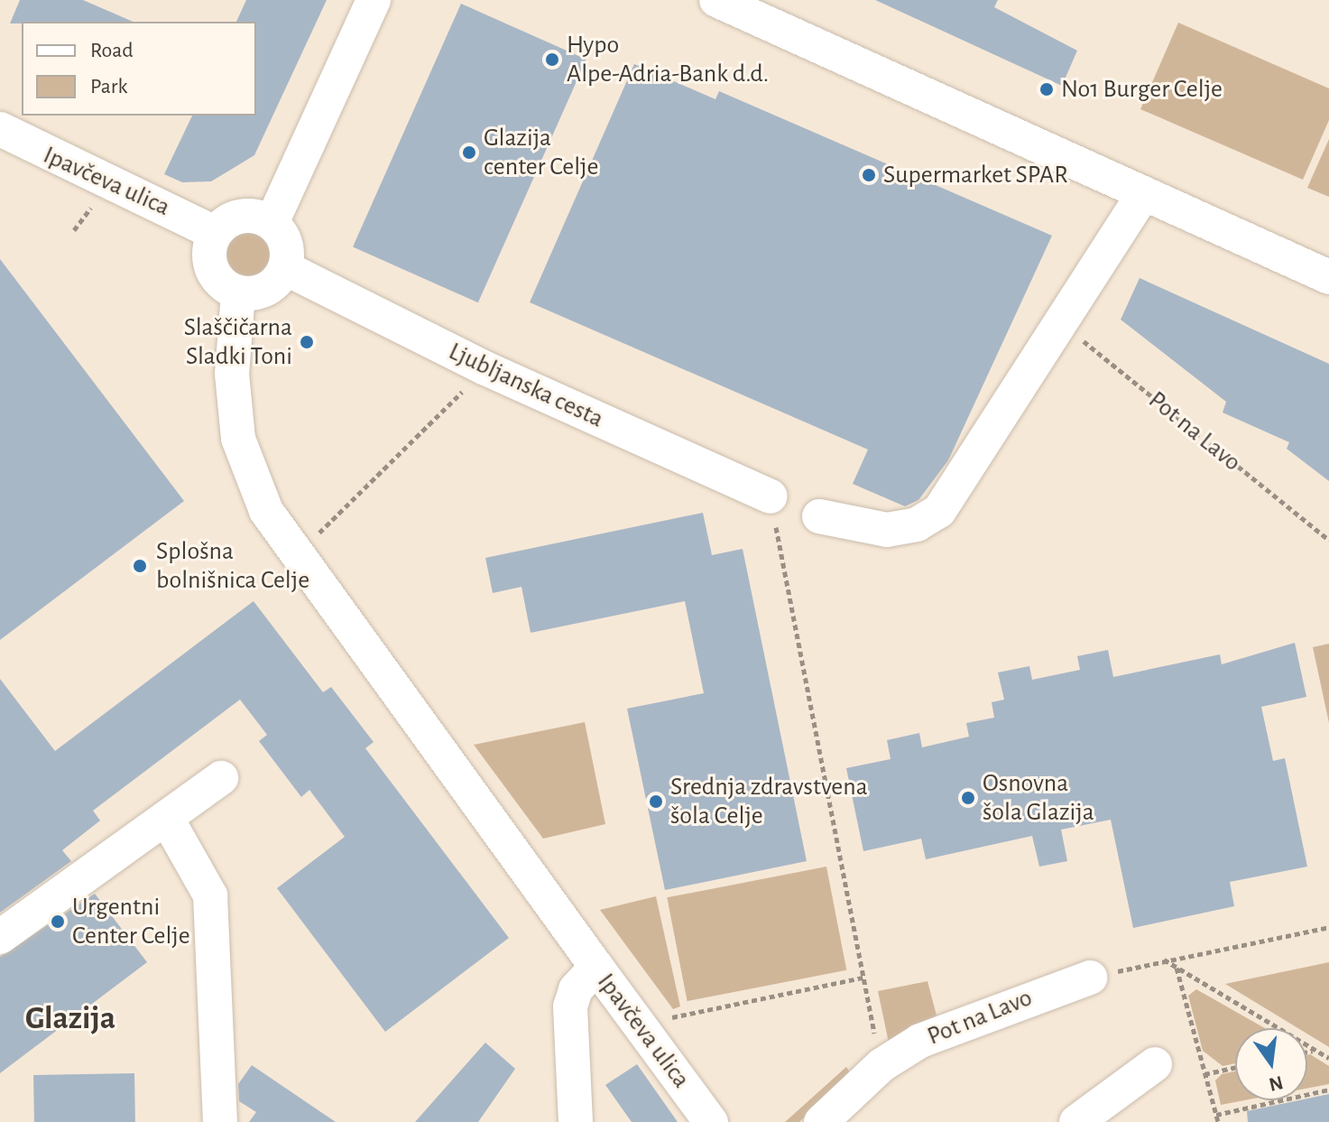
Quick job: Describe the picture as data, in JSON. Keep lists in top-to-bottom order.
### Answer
{
  "streets": {
    "street": ["Ipavčeva ulica", "Ljubljanska cesta", "Pot na Lavo"]
  },
  "crossings": [
    ["Ipavčeva ulica", "Ljubljanska cesta"]
  ],
  "districts": ["Glazija"],
  "places": [
    "Hypo Alpe-Adria-Bank d.d.",
    "No1 Burger Celje",
    "Glazija center Celje",
    "Supermarket SPAR",
    "Slaščičarna Sladki Toni",
    "Splošna bolnišnica Celje",
    "Osnovna šola Glazija",
    "Srednja zdravstvena šola Celje",
    "Urgentni Center Celje"
  ],
  "legend": ["Road", "Park"],
  "north": "bottom"
}
